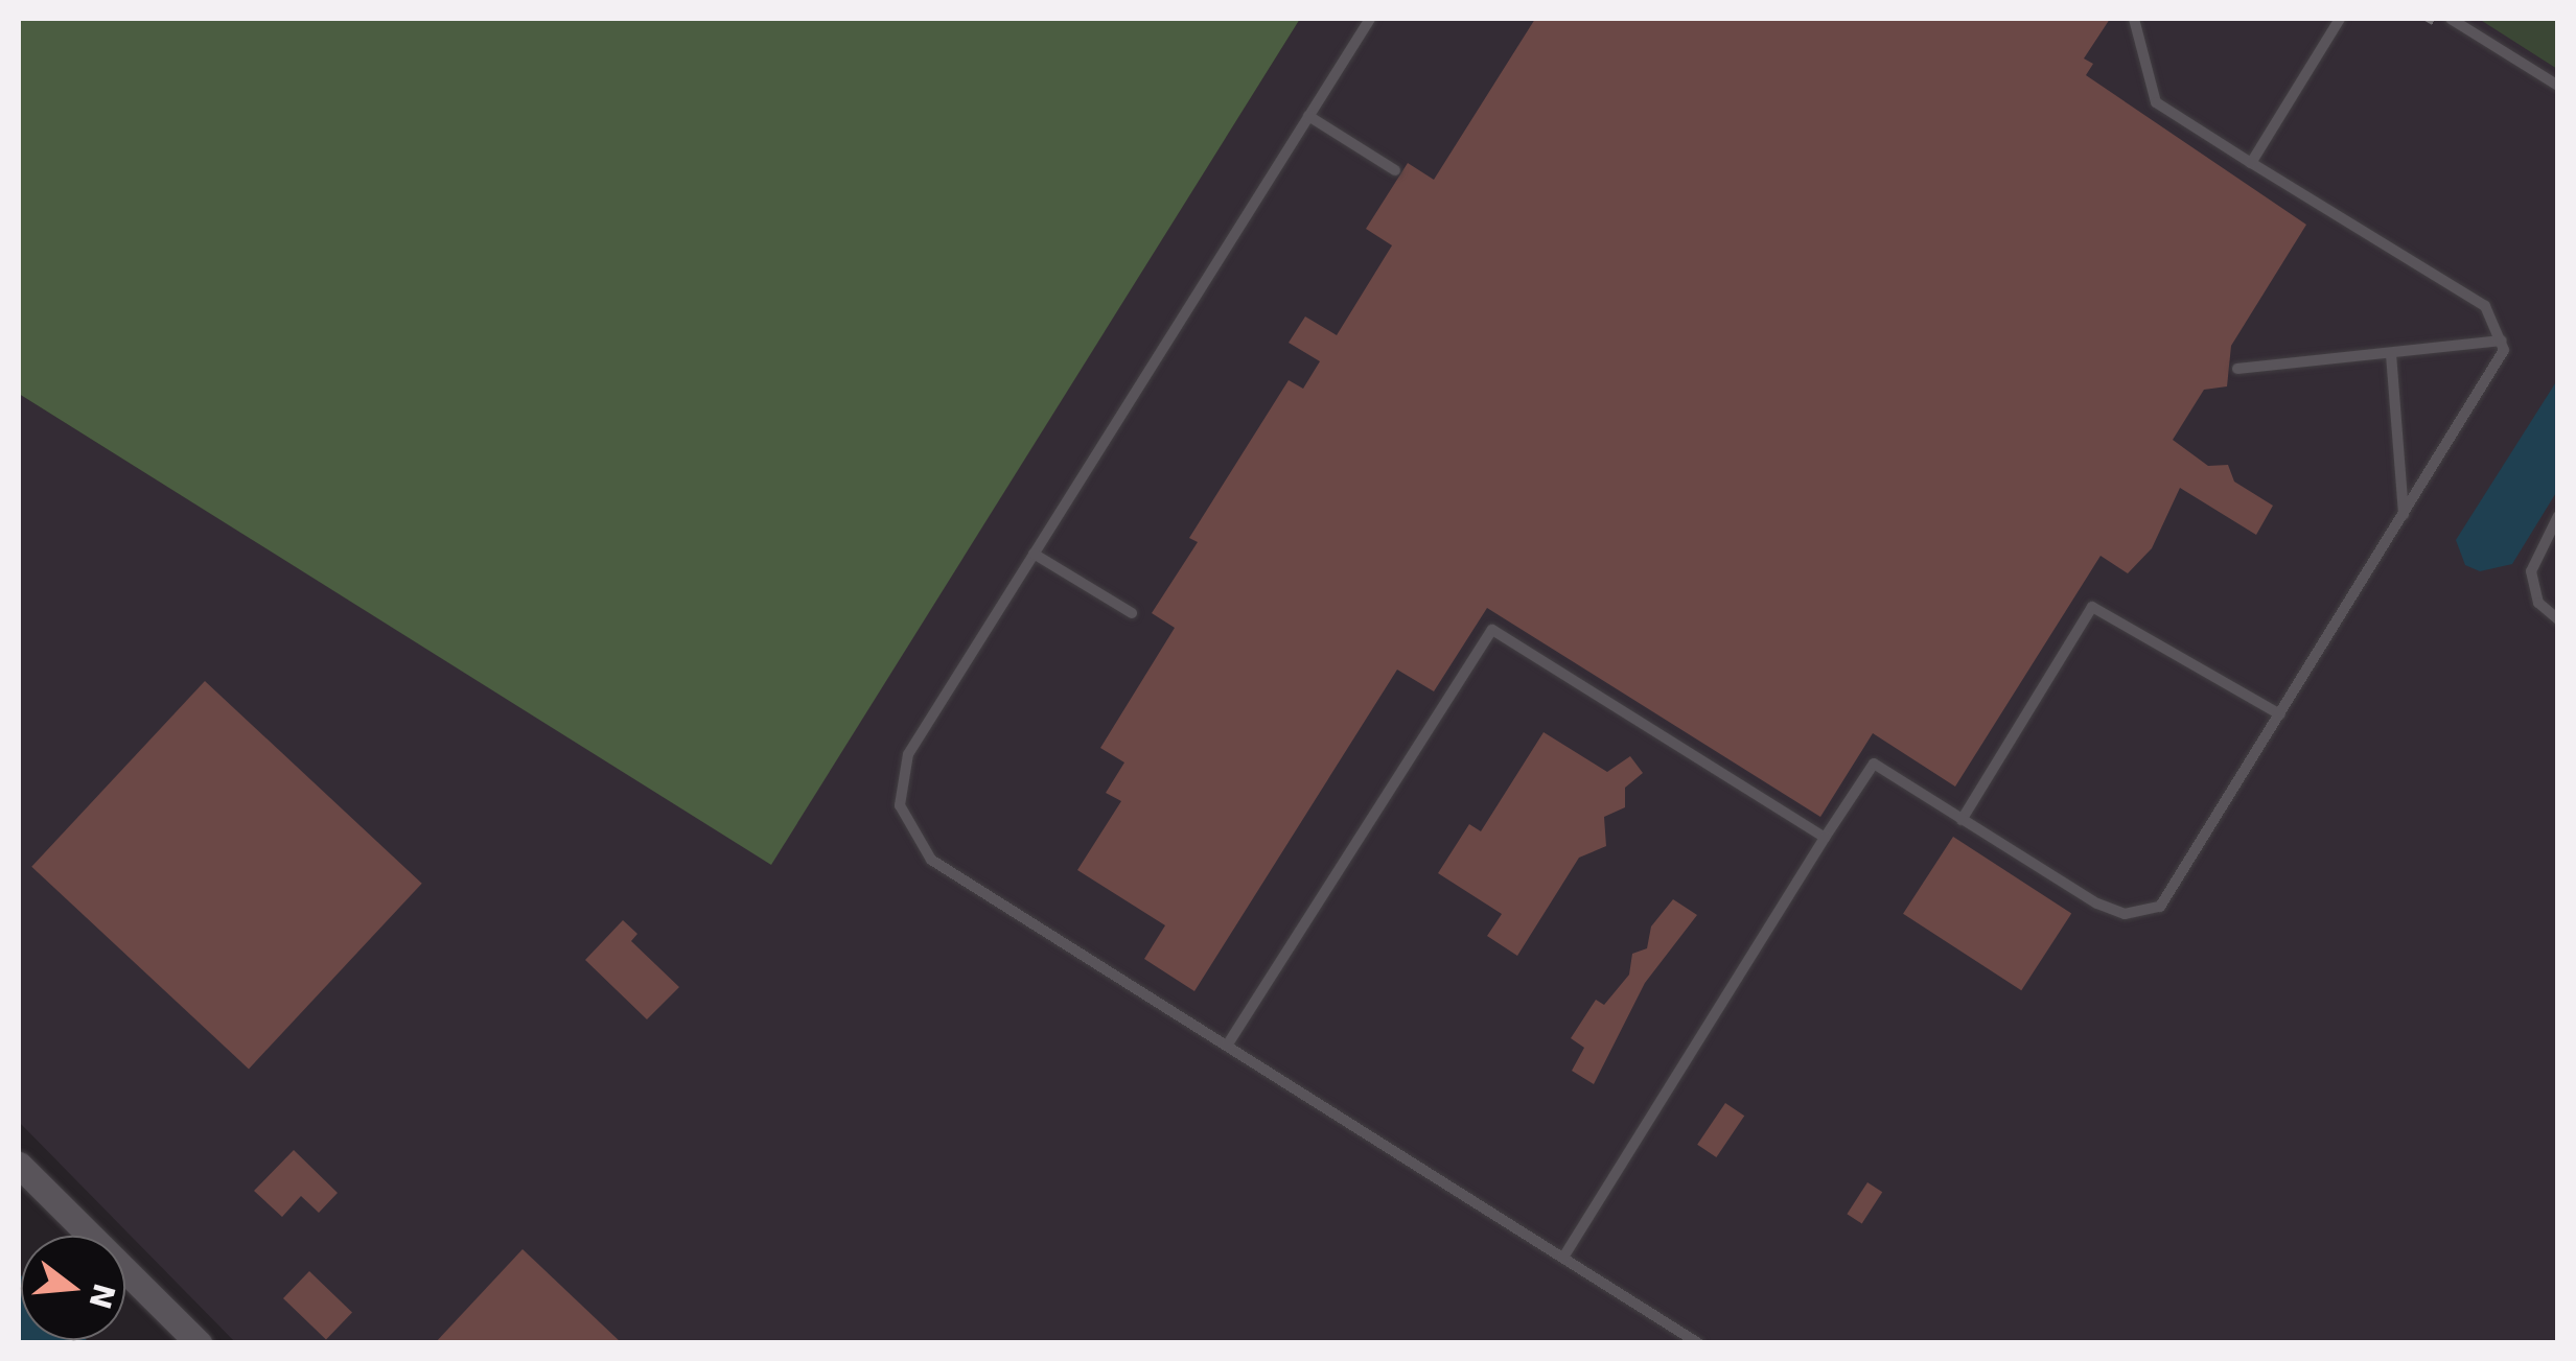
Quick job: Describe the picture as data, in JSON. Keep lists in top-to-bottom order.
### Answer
{
  "north": "right"
}
